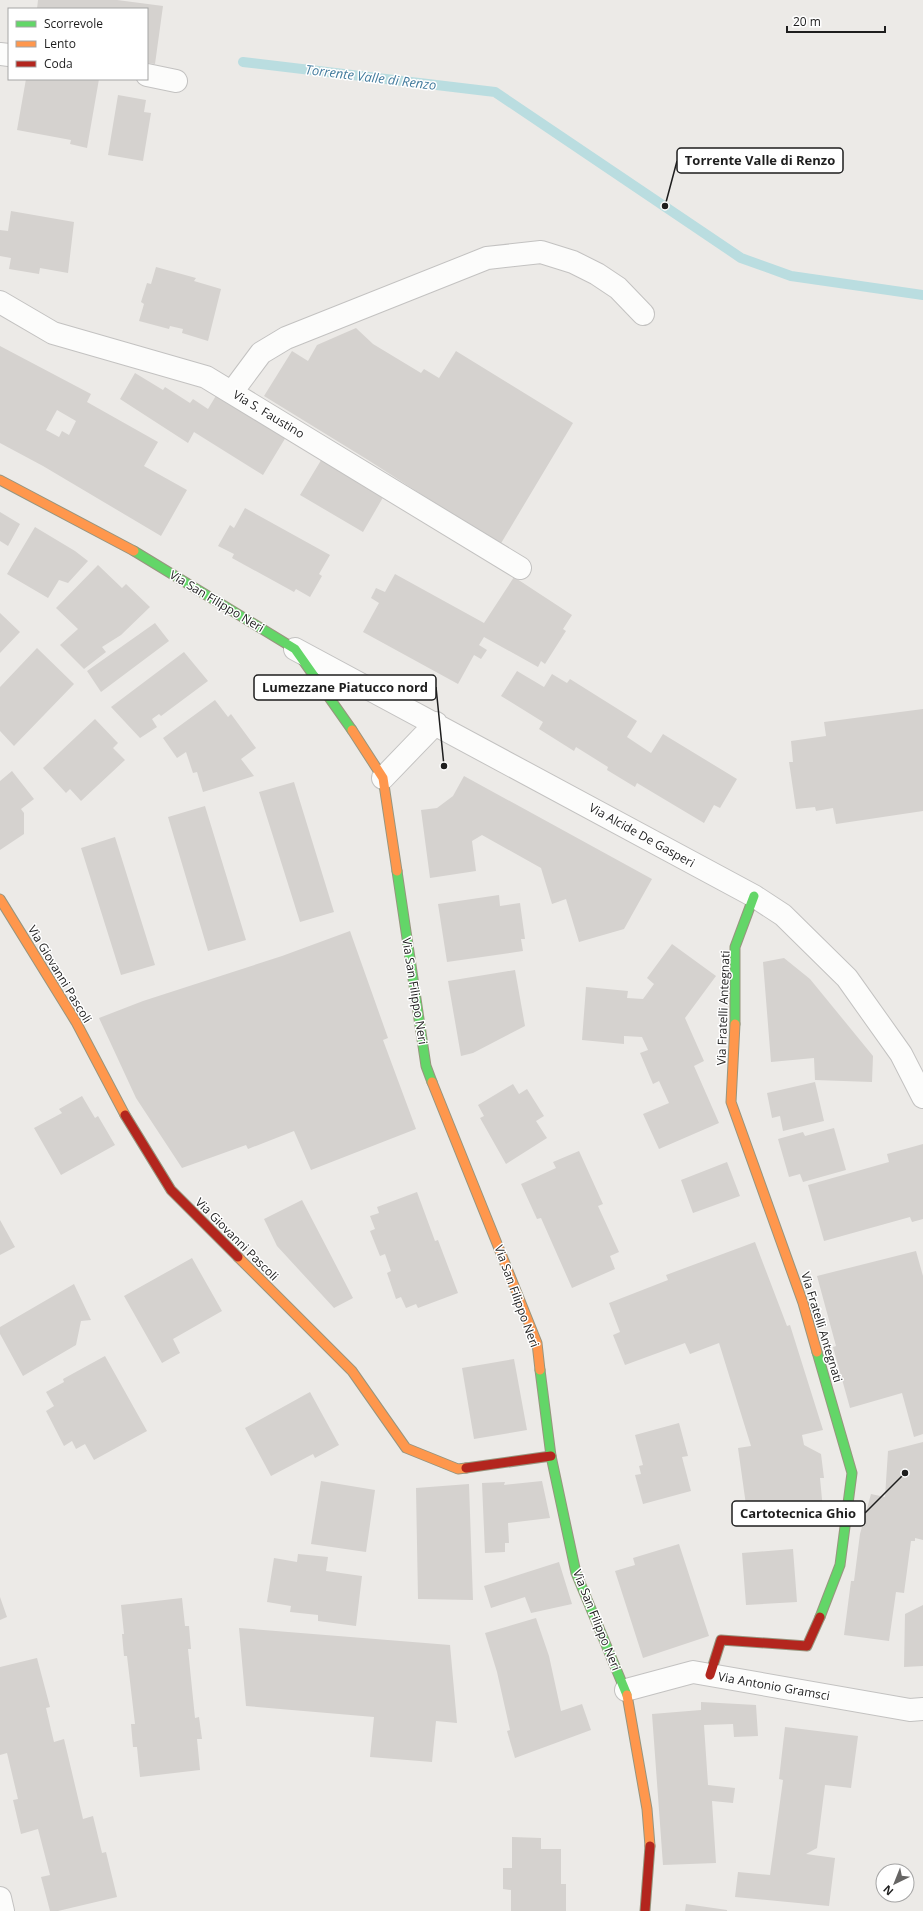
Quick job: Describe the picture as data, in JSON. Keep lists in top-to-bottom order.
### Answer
{
  "streets": {
    "street": [
      "Via S. Faustino",
      "Via San Filippo Neri",
      "Via Alcide De Gasperi",
      "Via Giovanni Pascoli",
      "Via Fratelli Antegnati",
      "Via Antonio Gramsci"
    ]
  },
  "crossings": [
    ["Via San Filippo Neri", "Via Alcide De Gasperi"],
    ["Via San Filippo Neri", "Via Giovanni Pascoli"],
    ["Via San Filippo Neri", "Via Antonio Gramsci"],
    ["Via Alcide De Gasperi", "Via Fratelli Antegnati"],
    ["Via Fratelli Antegnati", "Via Antonio Gramsci"]
  ],
  "water": ["Torrente Valle di Renzo"],
  "places": ["Torrente Valle di Renzo", "Lumezzane Piatucco nord", "Cartotecnica Ghio"],
  "legend": ["Scorrevole", "Lento", "Coda"],
  "scale_bar": "20 m",
  "north": "bottom left"
}
